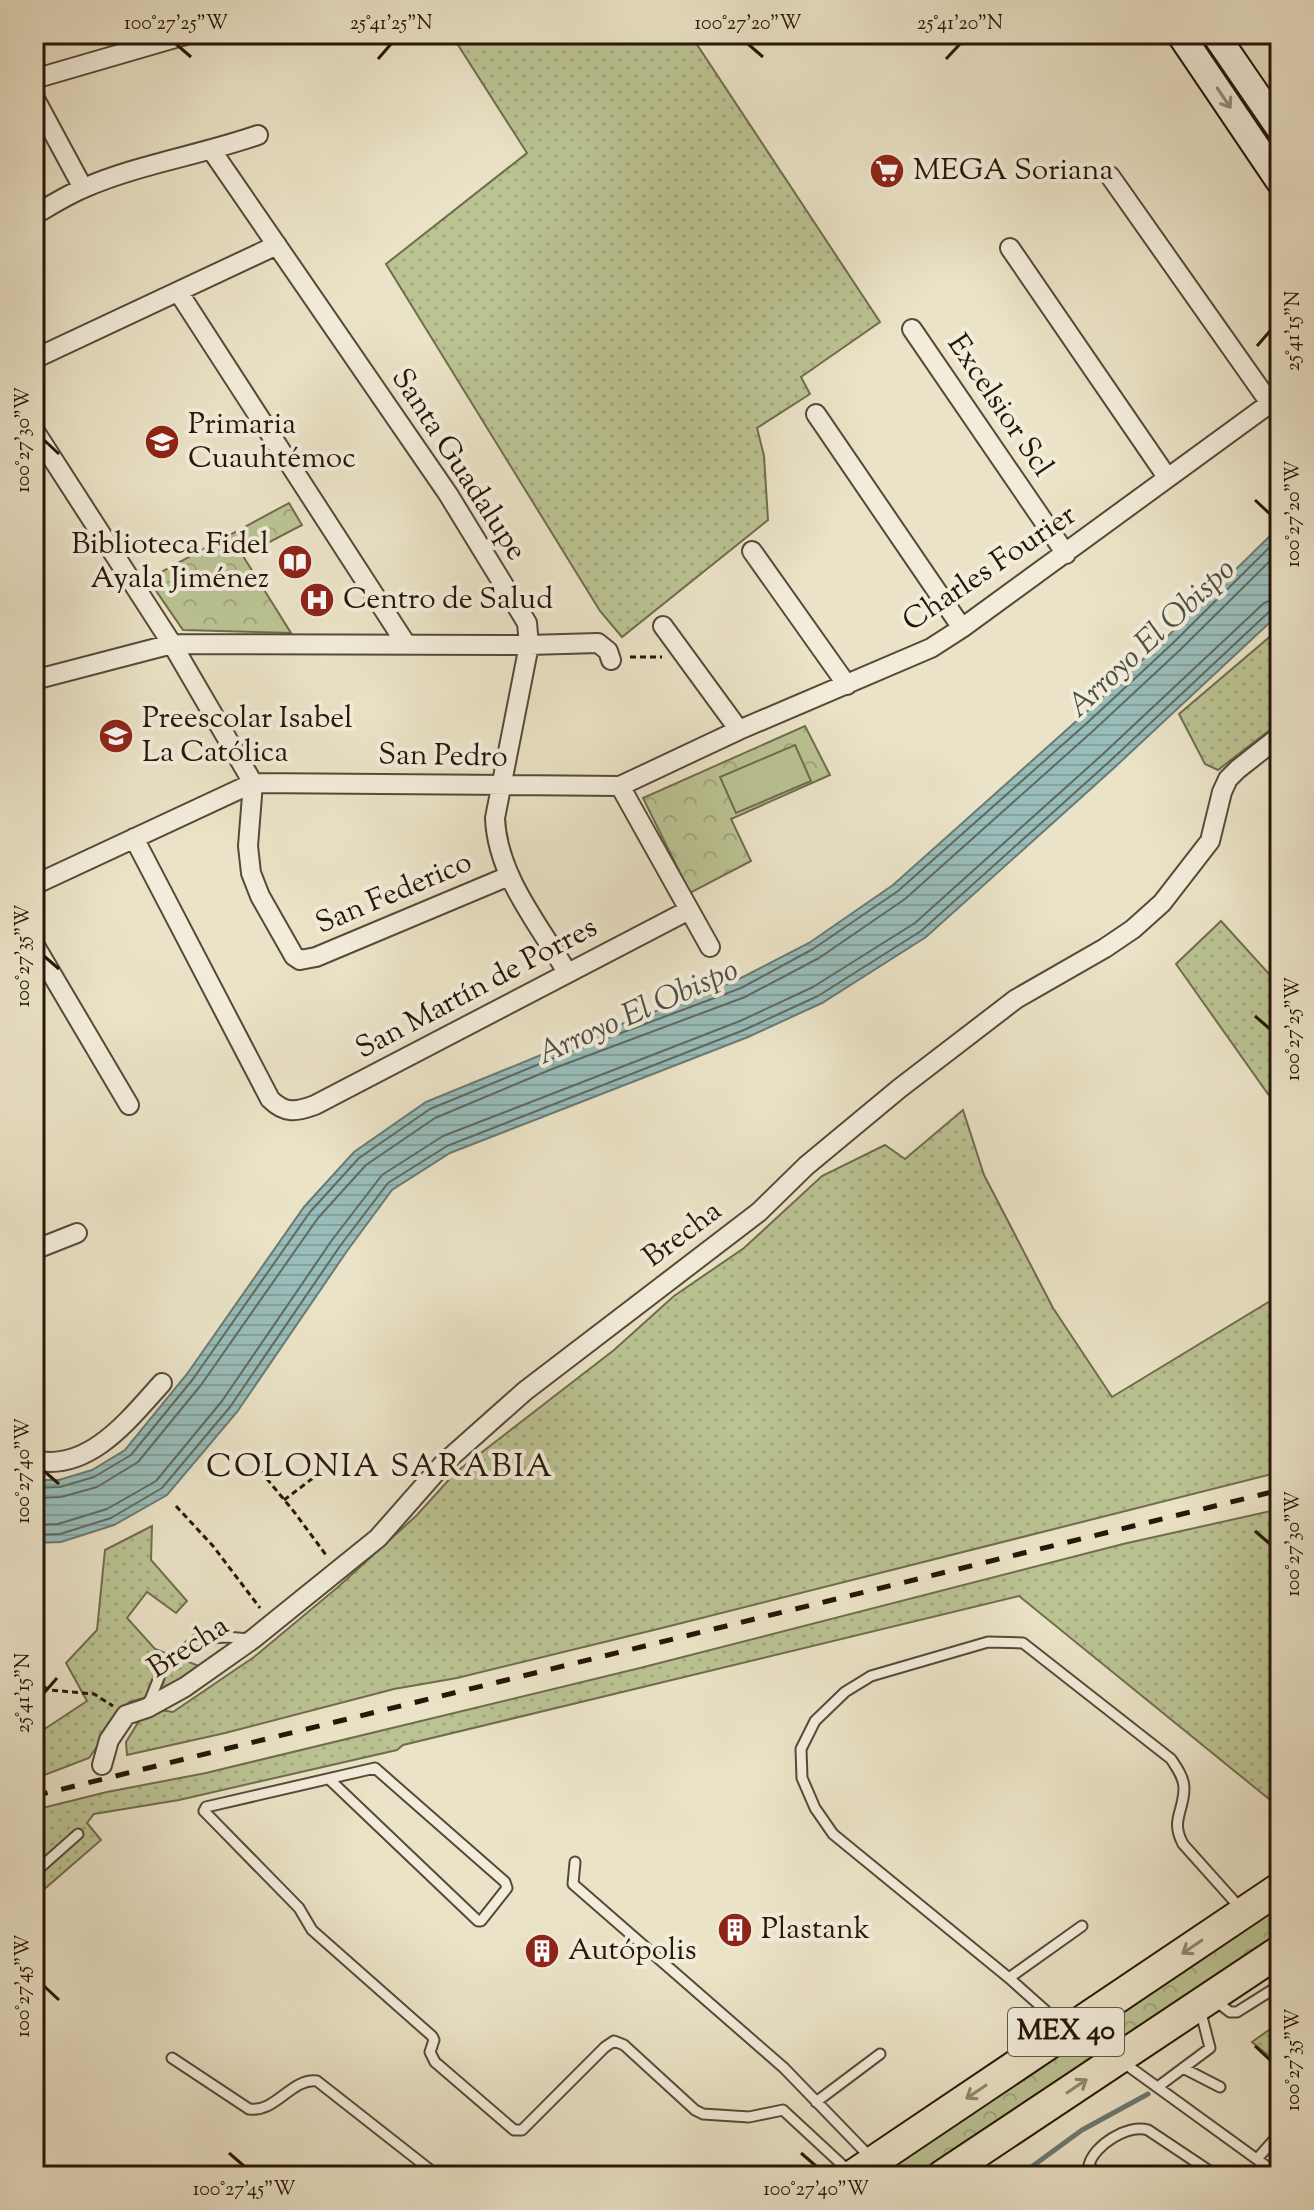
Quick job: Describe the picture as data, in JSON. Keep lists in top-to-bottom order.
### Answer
{
  "streets": {
    "main road": ["MEX 40"],
    "street": [
      "Excelsior Scl",
      "Santa Guadalupe",
      "Charles Fourier",
      "San Pedro",
      "San Federico",
      "San Martín de Porres",
      "Brecha"
    ]
  },
  "crossings": [
    ["Excelsior Scl", "Charles Fourier"],
    ["Santa Guadalupe", "San Pedro"],
    ["Santa Guadalupe", "San Federico"],
    ["Santa Guadalupe", "San Martín de Porres"],
    ["Charles Fourier", "San Pedro"],
    ["San Pedro", "San Federico"],
    ["San Pedro", "San Martín de Porres"]
  ],
  "districts": ["COLONIA SARABIA"],
  "water": ["Arroyo El Obispo"],
  "places": {
    "supermarket": ["MEGA Soriana"],
    "school or university": ["Primaria Cuauhtémoc", "Preescolar Isabel La Católica"],
    "library": ["Biblioteca Fidel Ayala Jiménez"],
    "hospital": ["Centro de Salud"],
    "building": ["Plastank", "Autópolis"]
  },
  "coordinates": [
    "100°27'25\"W",
    "25°41'25\"N",
    "100°27'20\"W",
    "25°41'20\"N",
    "25°41'15\"N",
    "100°27'30\"W",
    "100°27'35\"W",
    "100°27'40\"W",
    "100°27'45\"W"
  ]
}
